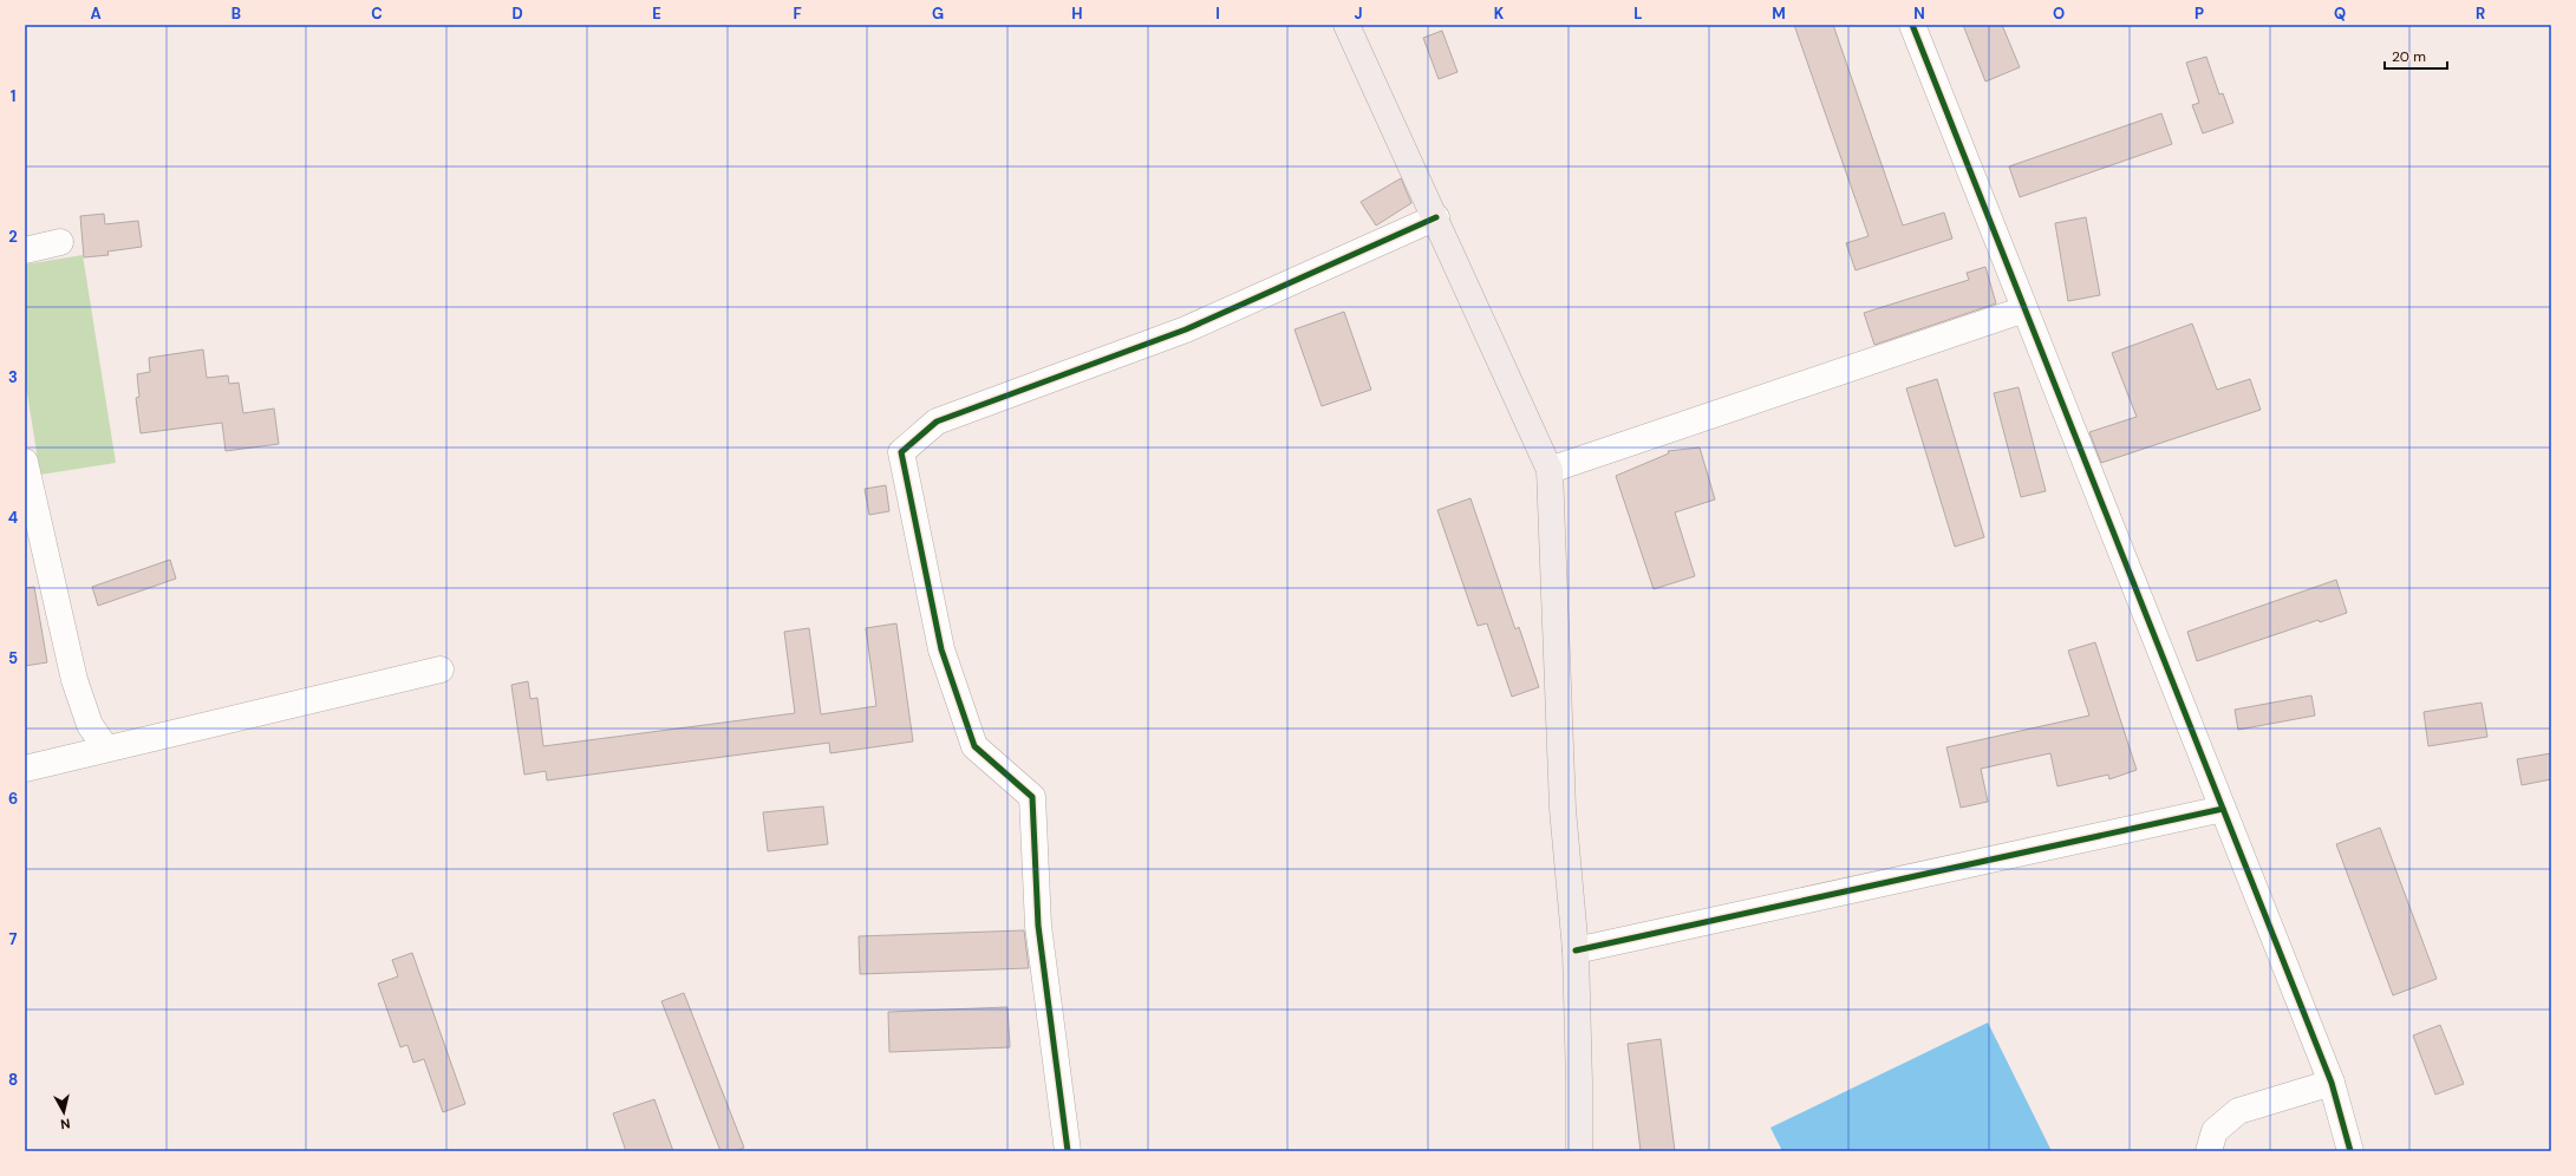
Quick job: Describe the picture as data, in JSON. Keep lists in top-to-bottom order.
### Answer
{
  "scale_bar": "20 m",
  "north": "bottom",
  "grid": {
    "columns": [
      "A",
      "B",
      "C",
      "D",
      "E",
      "F",
      "G",
      "H",
      "I",
      "J",
      "K",
      "L",
      "M",
      "N",
      "O",
      "P",
      "Q",
      "R"
    ],
    "rows": [
      "1",
      "2",
      "3",
      "4",
      "5",
      "6",
      "7",
      "8"
    ]
  }
}
